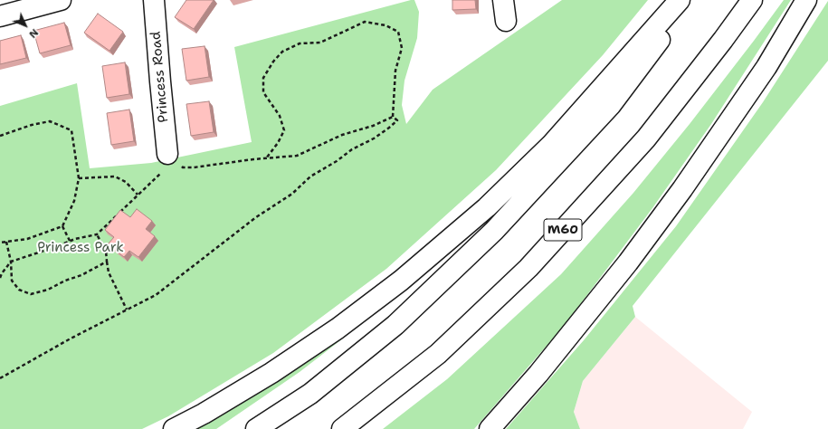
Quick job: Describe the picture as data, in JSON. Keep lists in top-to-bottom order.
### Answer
{
  "streets": {
    "main road": ["Princess Road", "M60"]
  },
  "parks": ["Princess Park"],
  "north": "bottom right"
}
